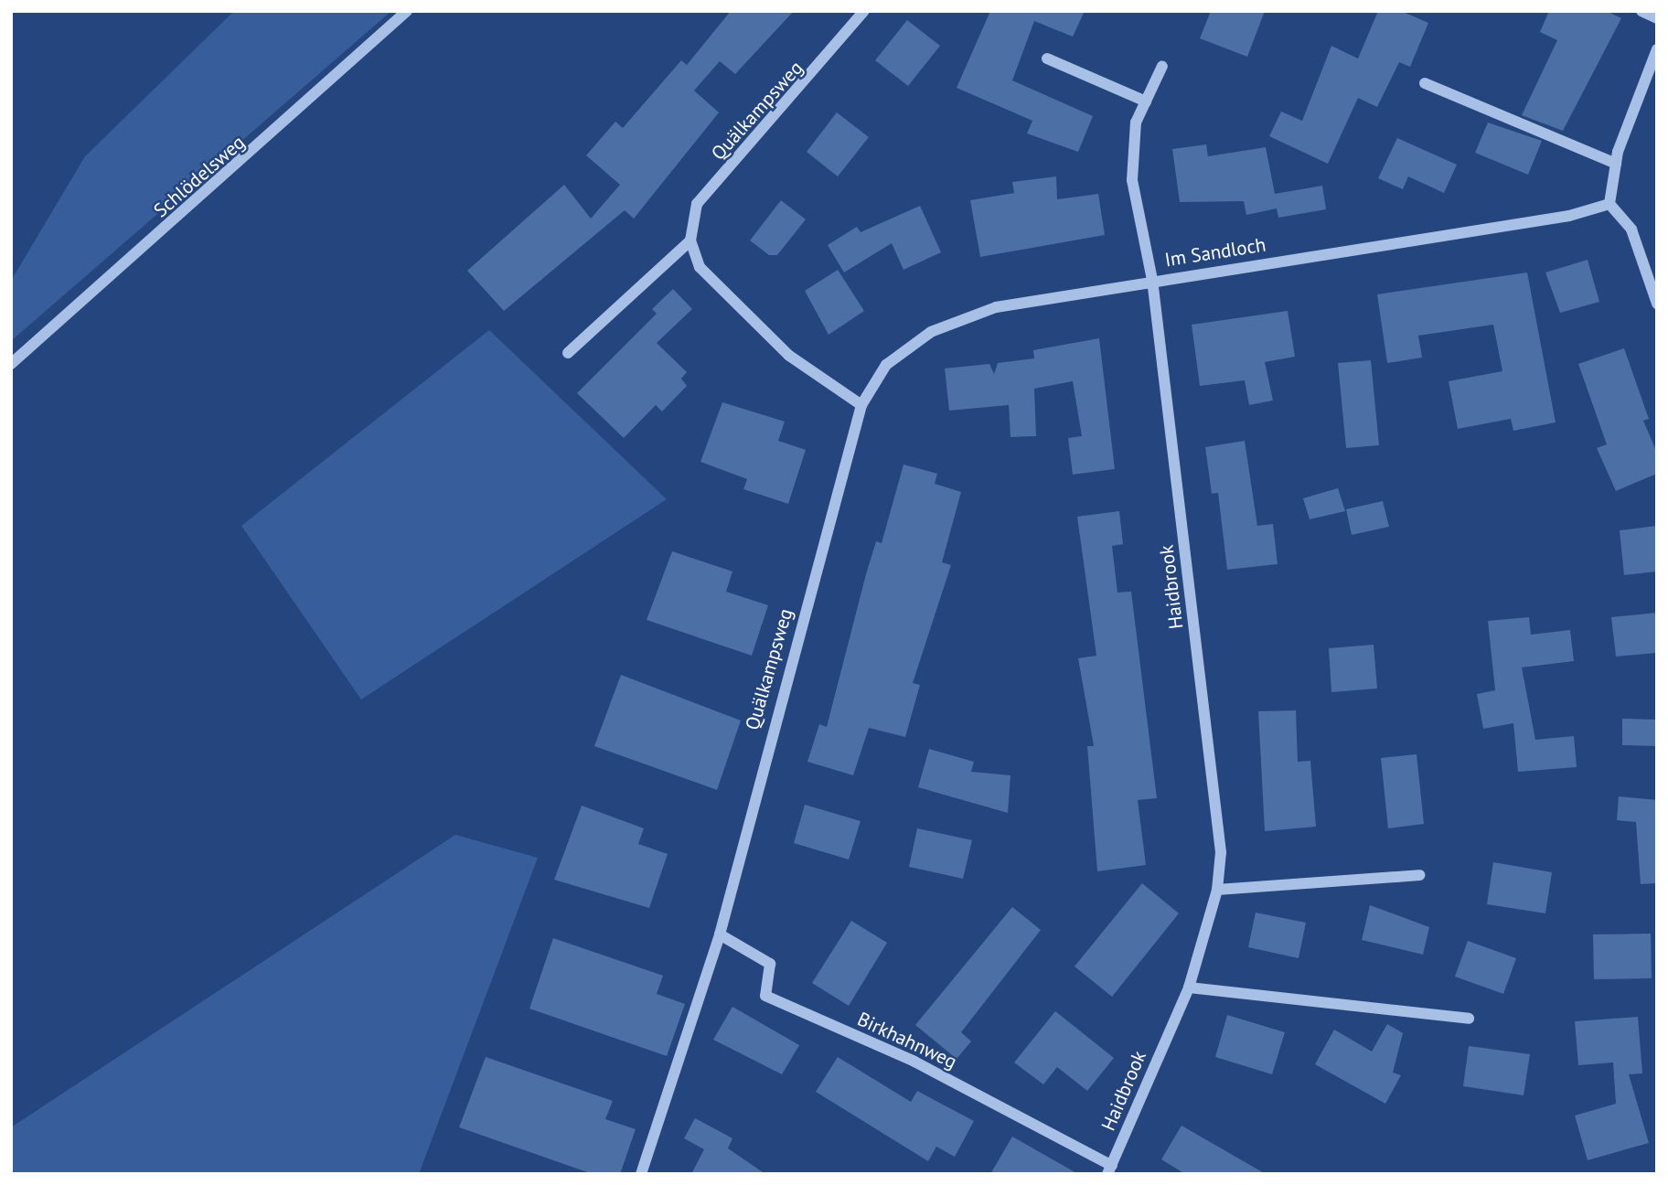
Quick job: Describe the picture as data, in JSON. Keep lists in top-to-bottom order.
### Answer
{
  "streets": {
    "street": [
      "Quälkampsweg",
      "Schlödelsweg",
      "Im Sandloch",
      "Haidbrook",
      "Birkhahnweg"
    ]
  },
  "crossings": [
    ["Quälkampsweg", "Im Sandloch"],
    ["Quälkampsweg", "Birkhahnweg"],
    ["Im Sandloch", "Haidbrook"],
    ["Haidbrook", "Birkhahnweg"]
  ]
}
